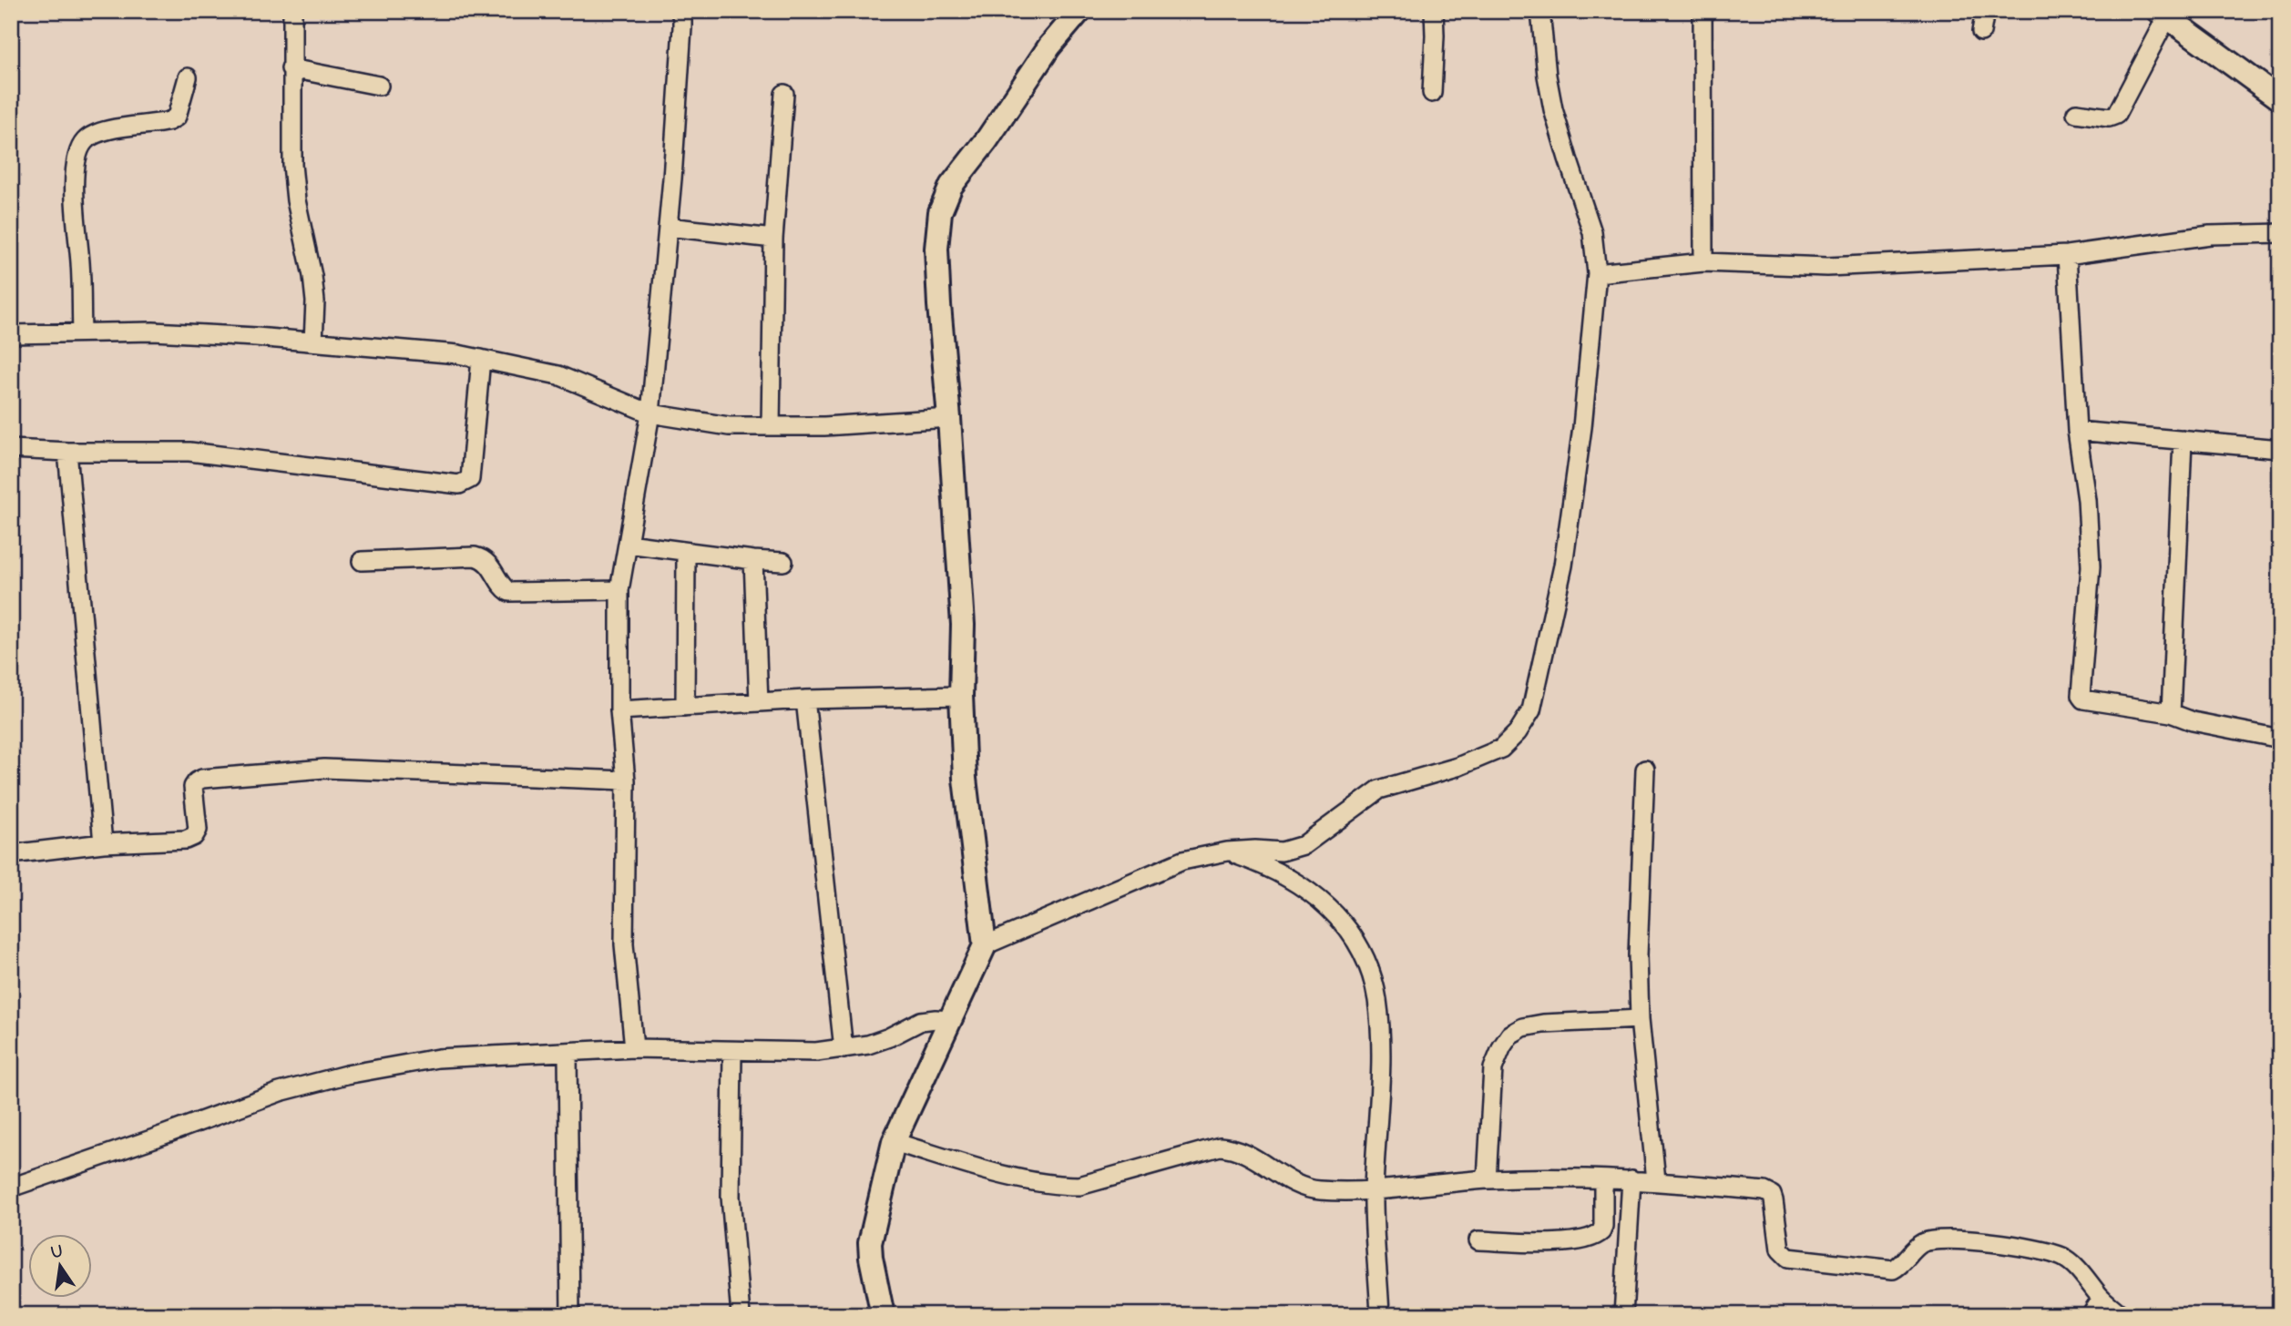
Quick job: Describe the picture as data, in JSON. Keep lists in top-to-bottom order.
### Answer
{
  "north": "top"
}
